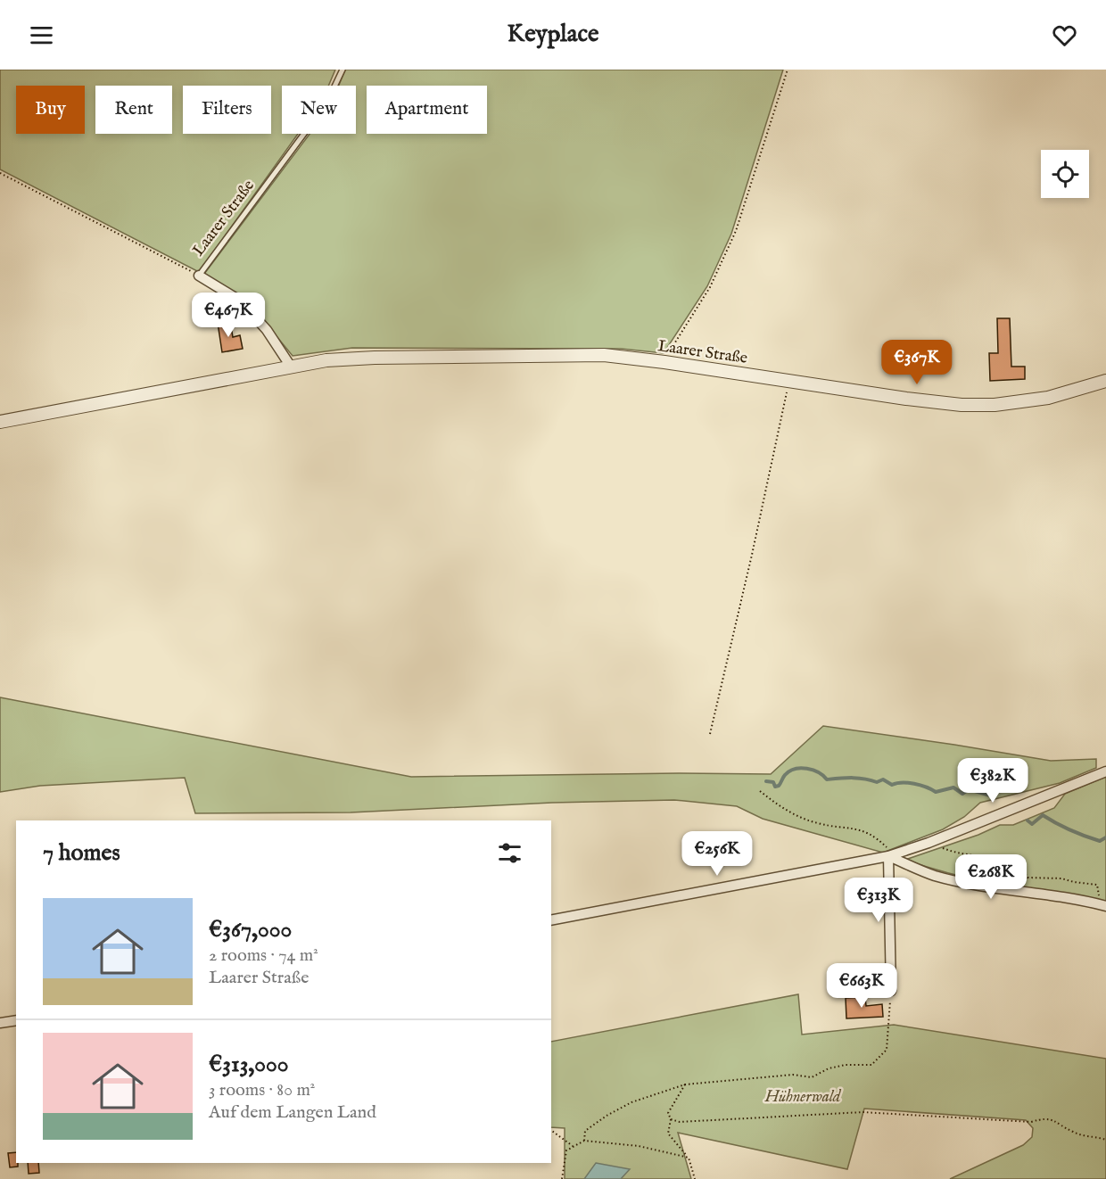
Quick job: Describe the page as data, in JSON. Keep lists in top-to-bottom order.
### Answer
{
  "streets": {
    "street": ["Laarer Straße"]
  },
  "parks": ["Hühnerwald"],
  "page": {
    "header": "Keyplace",
    "chip": [
      "Buy",
      "Rent",
      "Filters",
      "New",
      "Apartment"
    ],
    "price": [
      "€467K",
      "€367K",
      "€382K",
      "€256K",
      "€268K",
      "€313K",
      "€663K"
    ],
    "heading": "7 homes",
    "list": [
      {
        "name": "€367,000",
        "note": "2 rooms · 74 m² · Laarer Straße"
      },
      {
        "name": "€313,000",
        "note": "3 rooms · 80 m² · Auf dem Langen Land"
      }
    ]
  }
}
